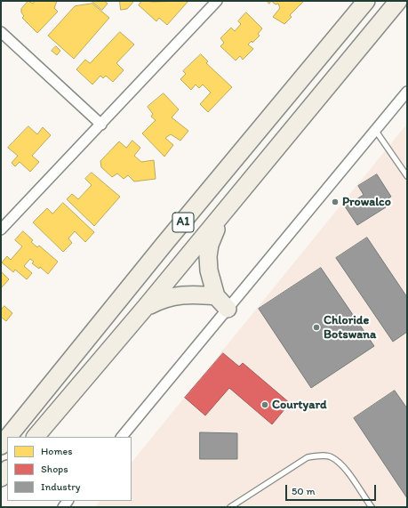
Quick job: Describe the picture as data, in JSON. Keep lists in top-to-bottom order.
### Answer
{
  "streets": {
    "highway": ["A1"]
  },
  "places": ["Prowalco", "Chloride Botswana", "Courtyard"],
  "legend": ["Homes", "Shops", "Industry"],
  "scale_bar": "50 m"
}
